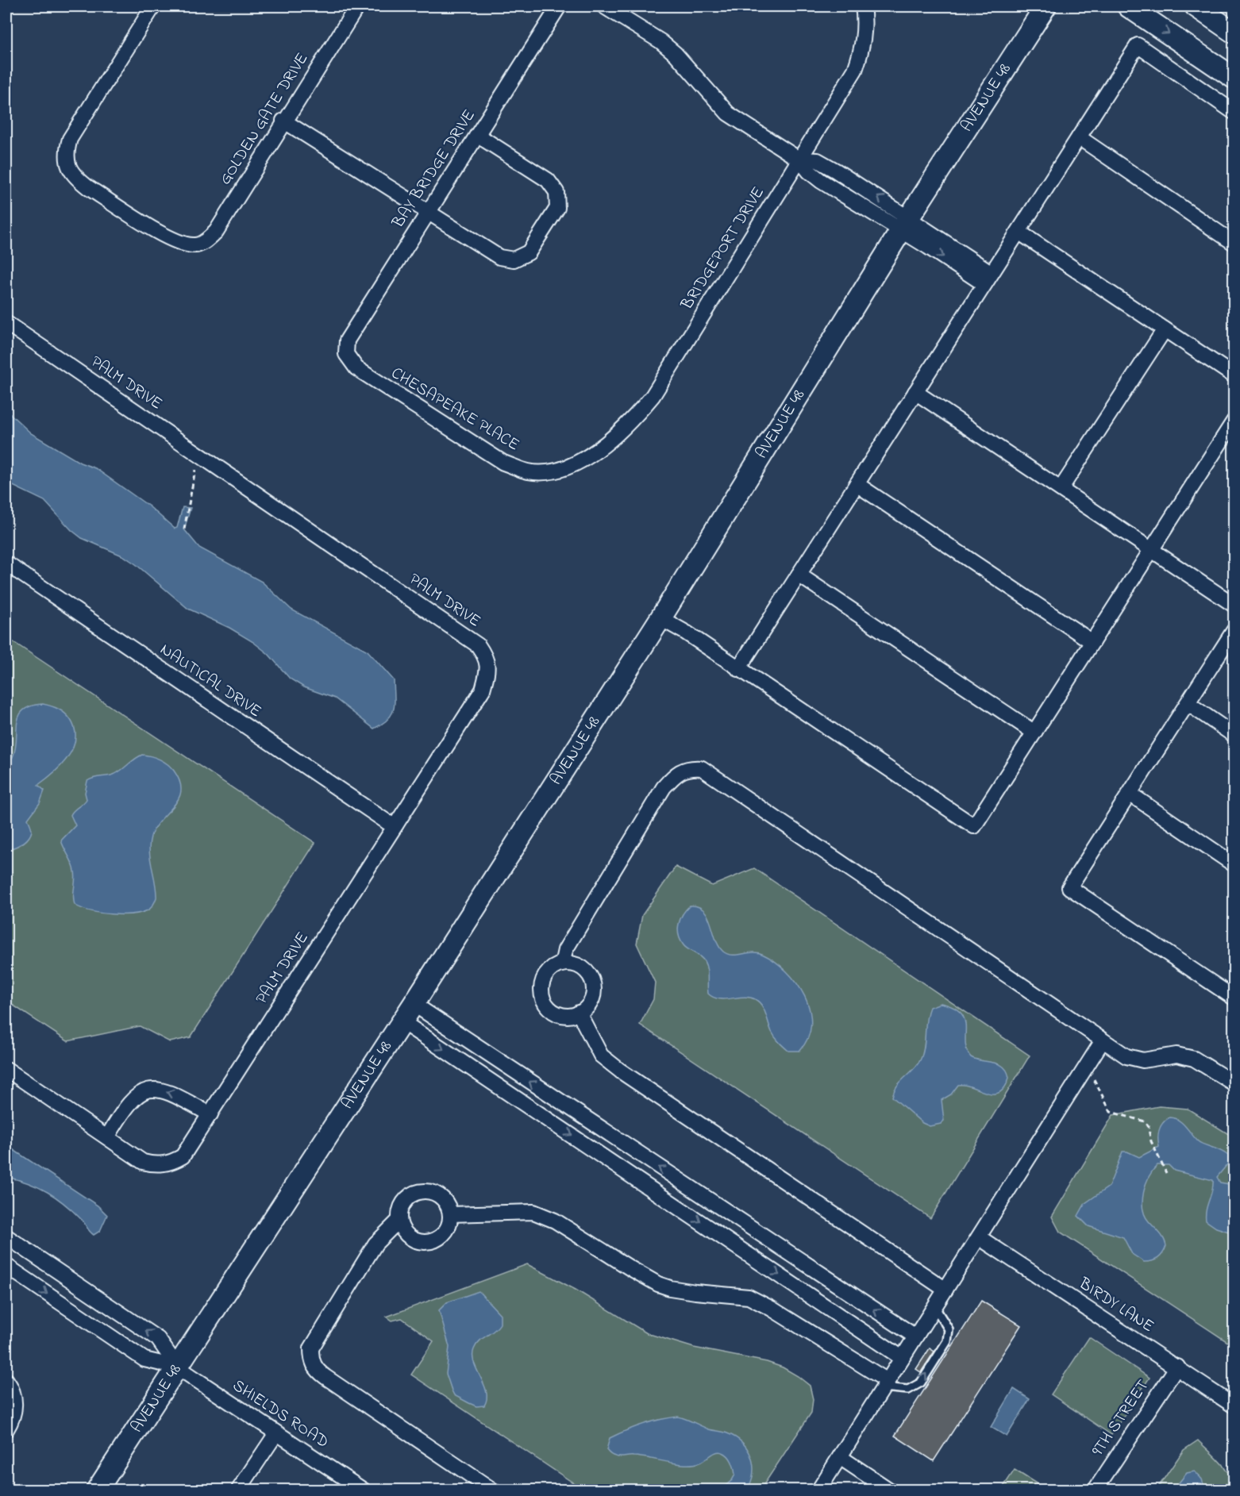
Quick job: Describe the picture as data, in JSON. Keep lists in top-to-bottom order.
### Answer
{
  "streets": {
    "main road": ["AVENUE 48"],
    "street": [
      "GOLDEN GATE DRIVE",
      "BAY BRIDGE DRIVE",
      "BRIDGEPORT DRIVE",
      "PALM DRIVE",
      "CHESAPEAKE PLACE",
      "NAUTICAL DRIVE",
      "BIRDY LANE",
      "SHIELDS ROAD",
      "9TH STREET"
    ]
  },
  "crossings": [
    ["AVENUE 48", "SHIELDS ROAD"],
    ["BAY BRIDGE DRIVE", "CHESAPEAKE PLACE"],
    ["BRIDGEPORT DRIVE", "CHESAPEAKE PLACE"],
    ["PALM DRIVE", "NAUTICAL DRIVE"],
    ["BIRDY LANE", "9TH STREET"]
  ]
}
